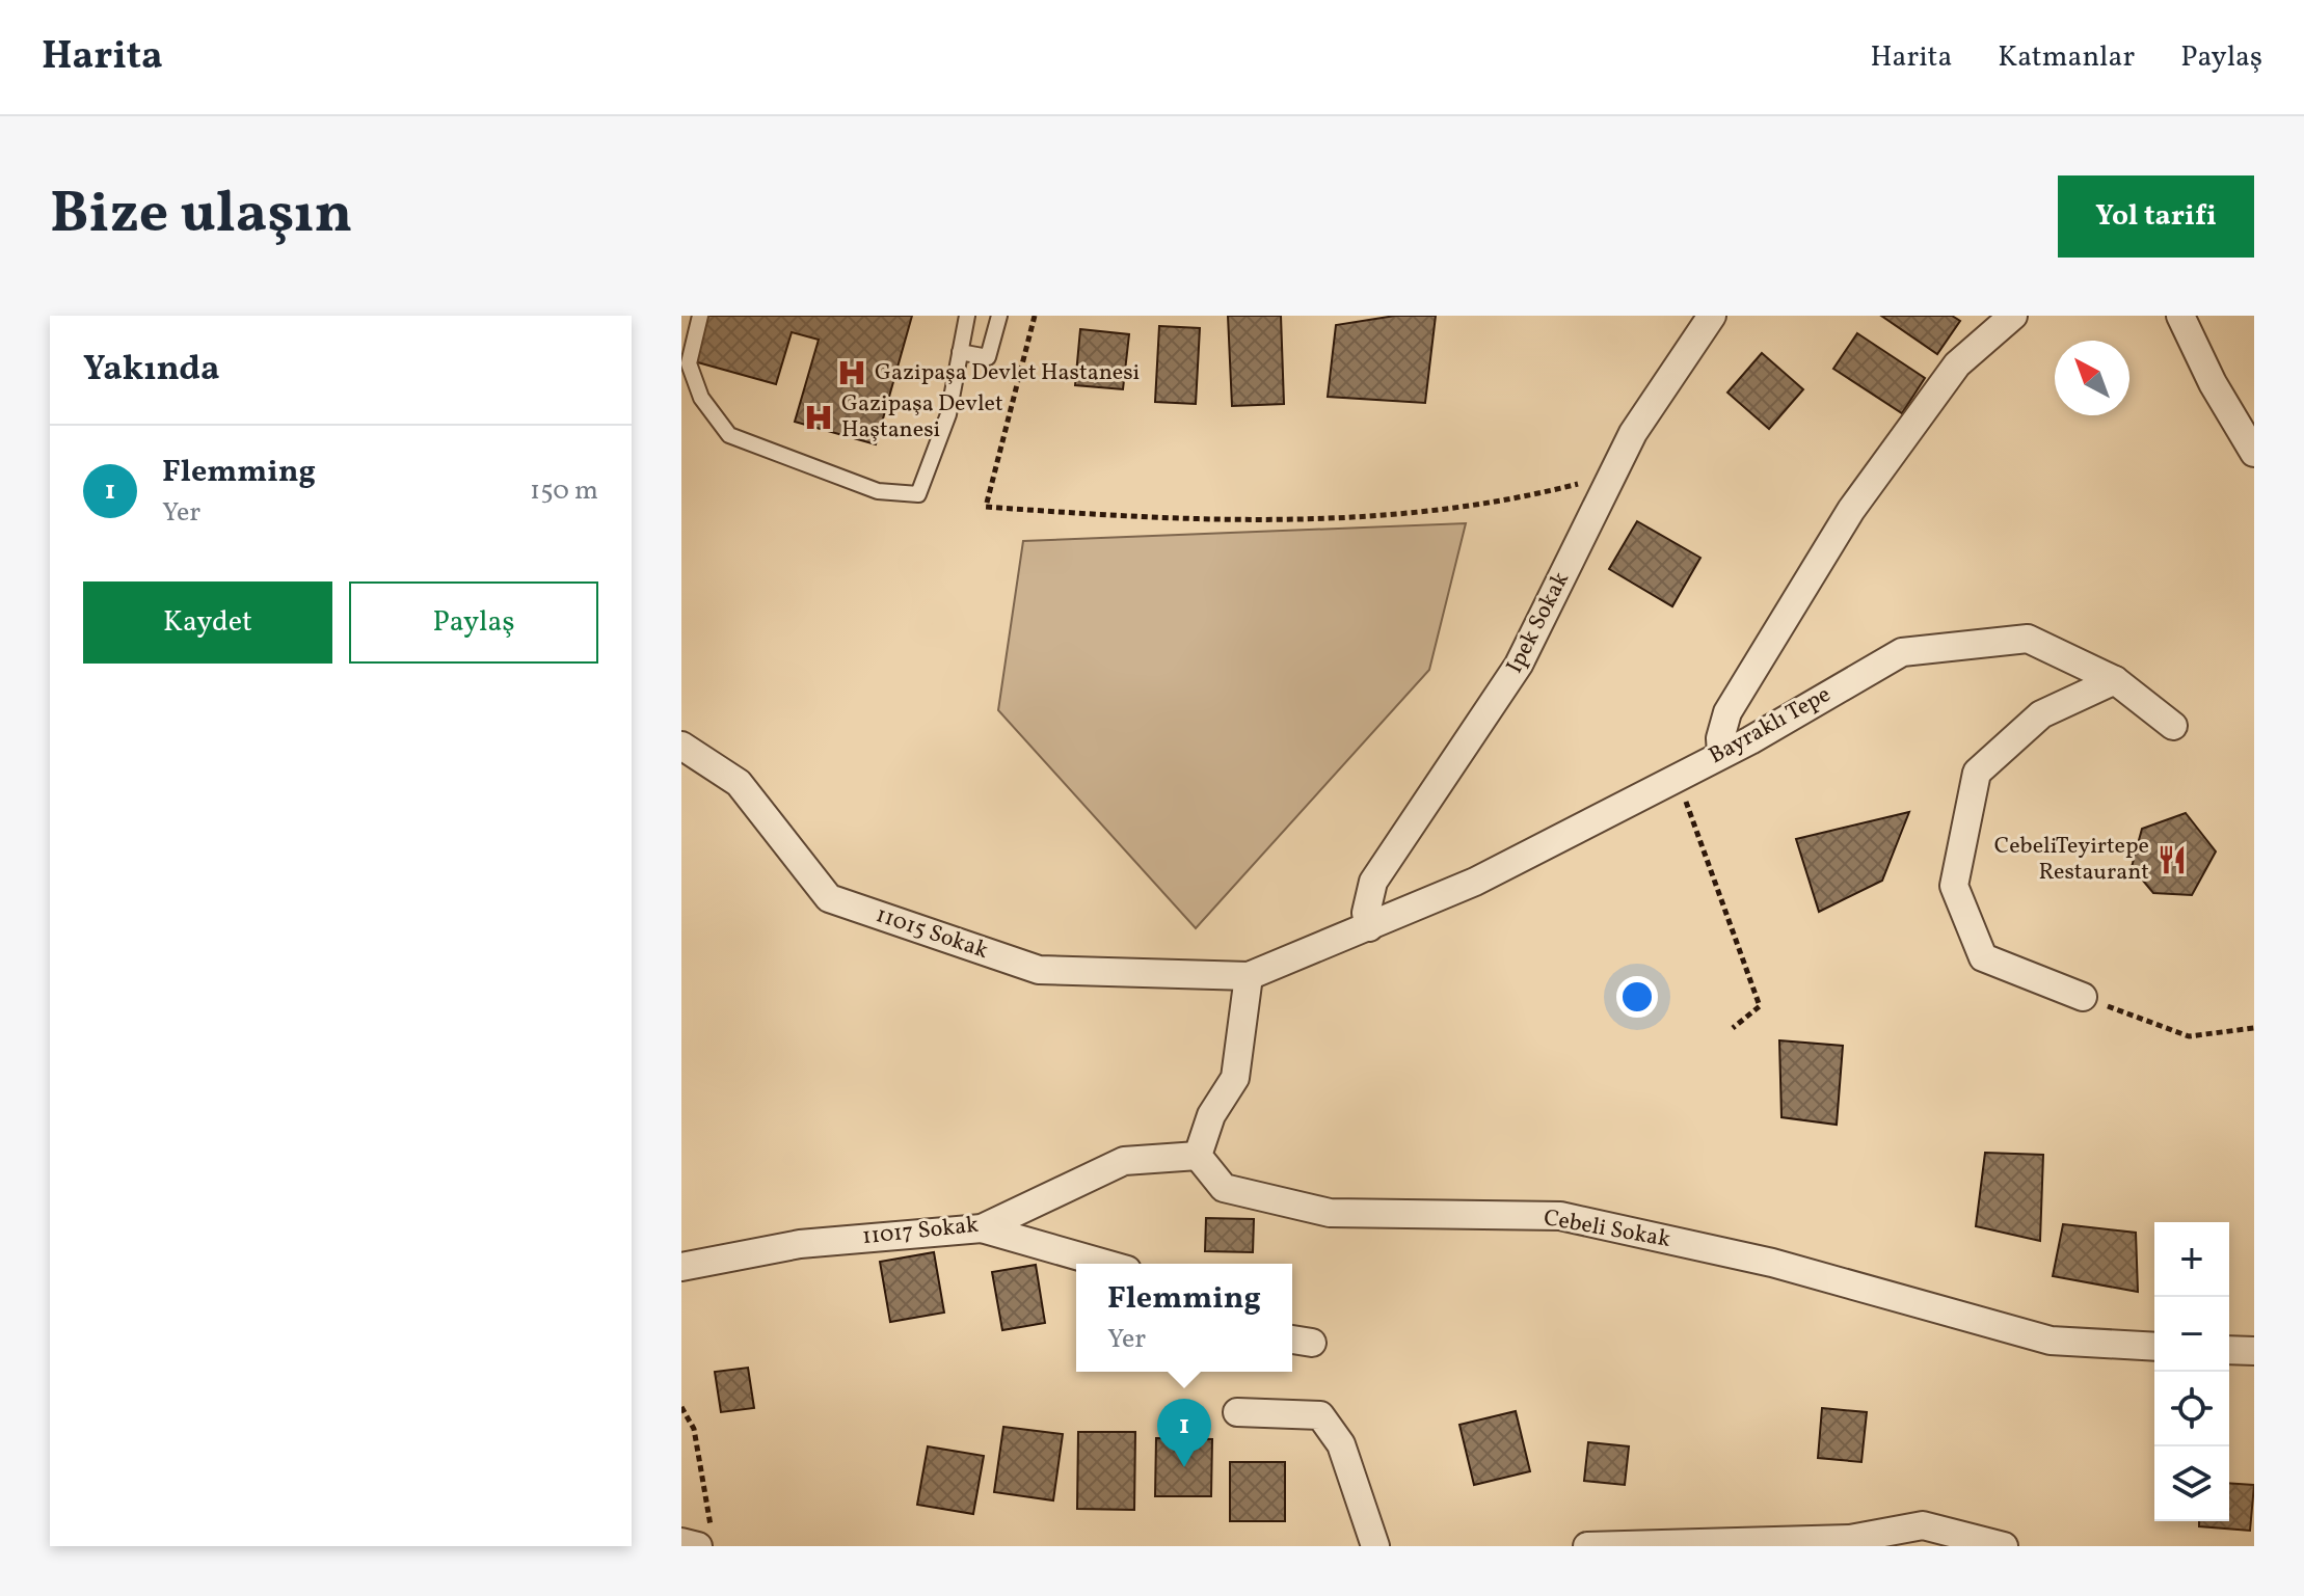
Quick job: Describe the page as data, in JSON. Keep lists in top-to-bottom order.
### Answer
{
  "streets": {
    "street": [
      "Ipek Sokak",
      "Bayraklı Tepe",
      "11015 Sokak",
      "Cebeli Sokak",
      "11017 Sokak"
    ]
  },
  "crossings": [
    ["Ipek Sokak", "Bayraklı Tepe"],
    ["Bayraklı Tepe", "11015 Sokak"],
    ["Cebeli Sokak", "11017 Sokak"]
  ],
  "places": {
    "hospital": ["Gazipaşa Devlet Hastanesi", "Gazipaşa Devlet Haştanesi"],
    "restaurant": ["CebeliTeyirtepe Restaurant"]
  },
  "north": "top left",
  "page": {
    "header": "Harita",
    "nav": ["Harita", "Katmanlar", "Paylaş"],
    "title": "Bize ulaşın",
    "buttons": [
      "Yol tarifi",
      ["Kaydet", "Paylaş"]
    ],
    "heading": "Yakında",
    "list": [
      {
        "mark": "1",
        "name": "Flemming",
        "note": "Yer",
        "value": "150 m"
      }
    ],
    "map_buttons": ["+", "−"],
    "popup": ["Flemming", "Yer"],
    "pins": "1"
  }
}
